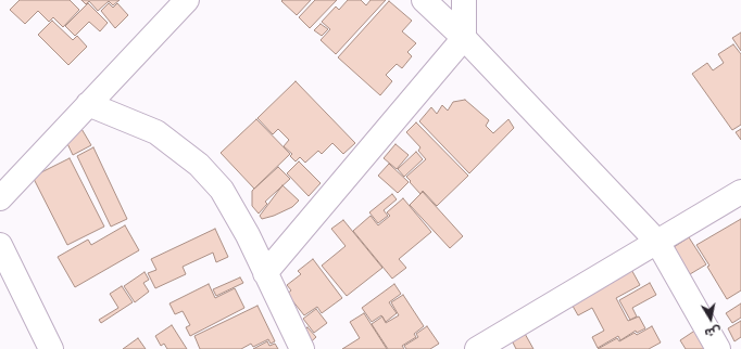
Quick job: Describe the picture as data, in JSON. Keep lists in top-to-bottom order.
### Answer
{
  "north": "bottom"
}
